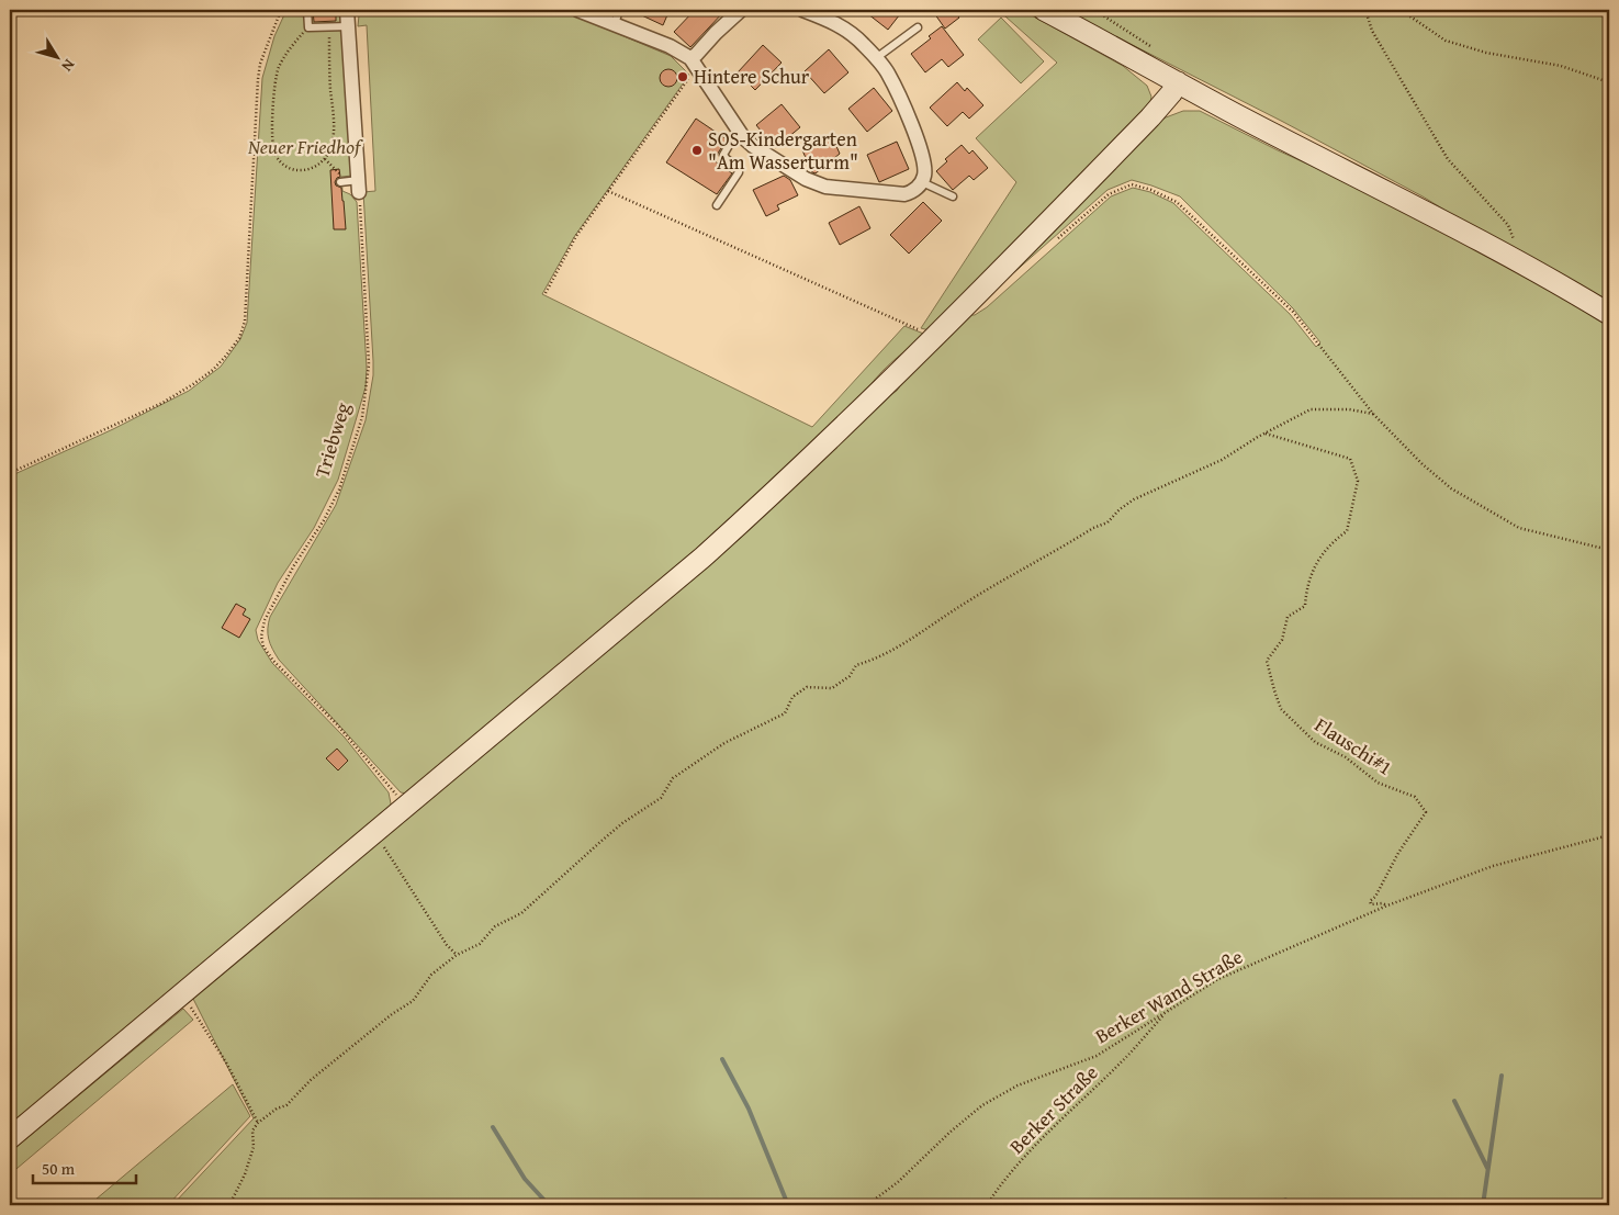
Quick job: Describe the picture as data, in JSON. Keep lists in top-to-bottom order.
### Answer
{
  "streets": {
    "path": [
      "Triebweg",
      "Flauschi#1",
      "Berker Wand Straße",
      "Berker Straße"
    ]
  },
  "crossings": [
    ["Flauschi#1", "Berker Wand Straße"],
    ["Berker Wand Straße", "Berker Straße"]
  ],
  "parks": ["Neuer Friedhof"],
  "places": ["Hintere Schur", "SOS-Kindergarten \"Am Wasserturm\""],
  "scale_bar": "50 m",
  "north": "bottom right"
}
